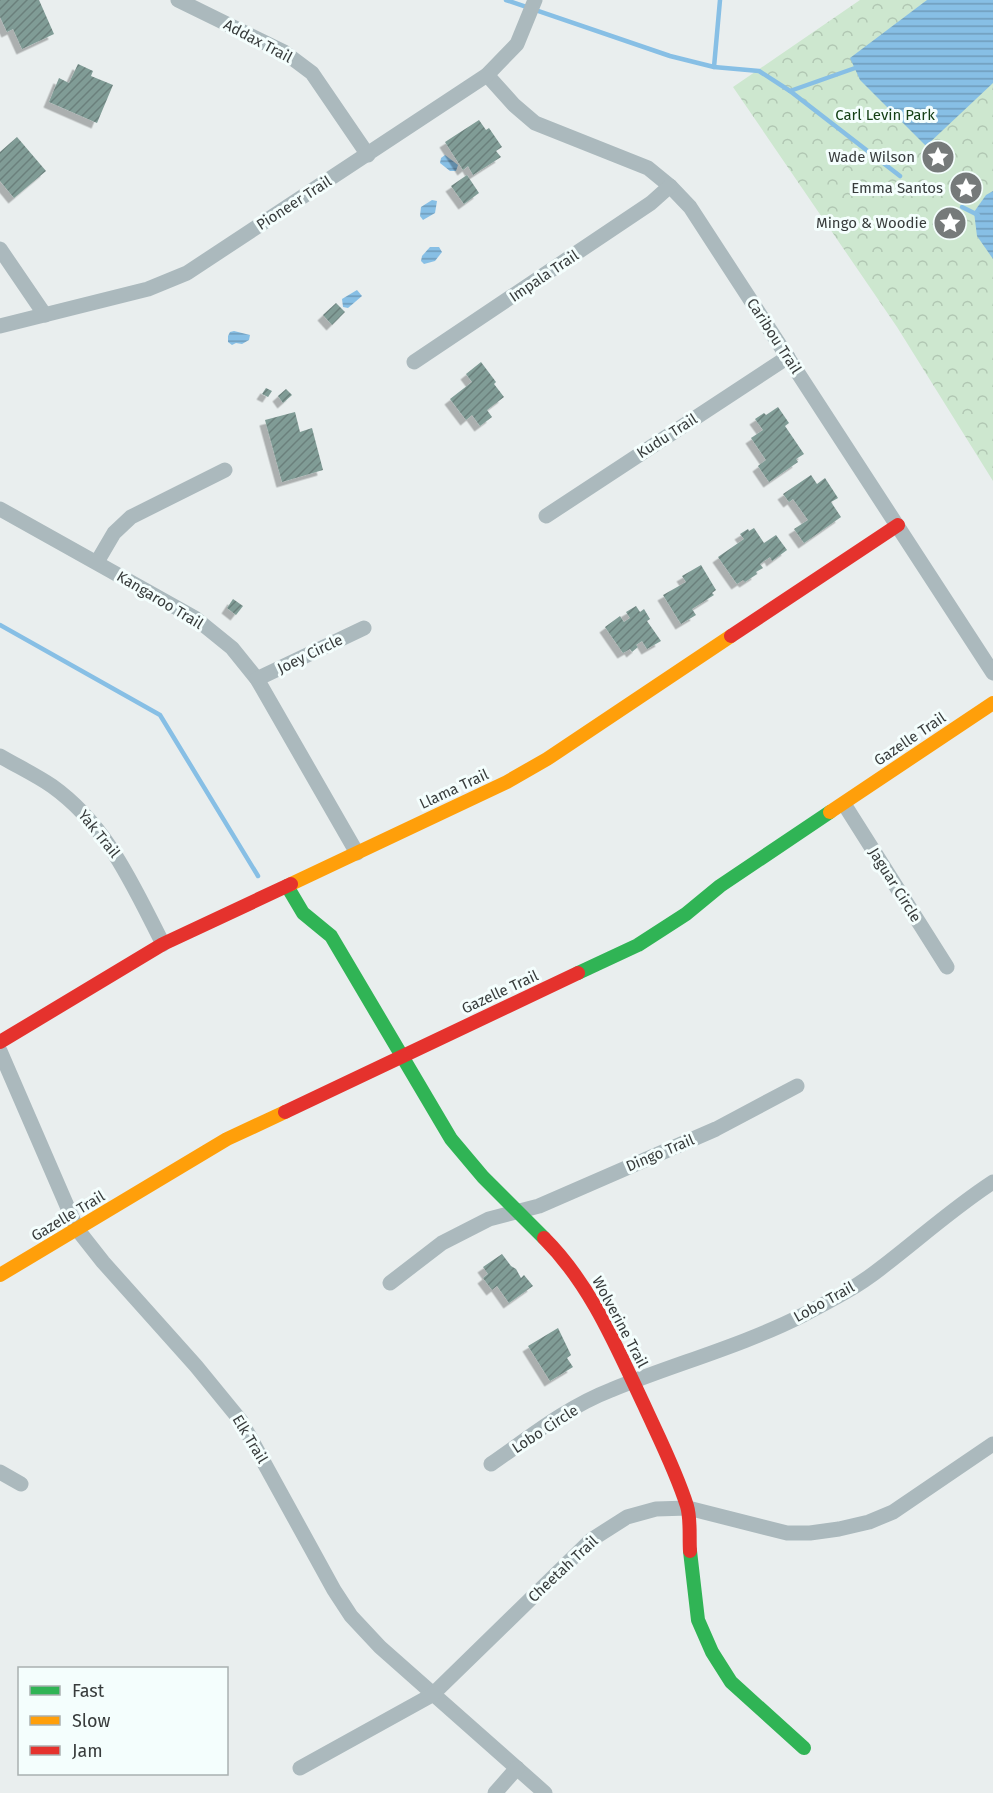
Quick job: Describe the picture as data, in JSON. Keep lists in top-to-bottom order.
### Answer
{
  "streets": {
    "street": [
      "Addax Trail",
      "Pioneer Trail",
      "Impala Trail",
      "Caribou Trail",
      "Kudu Trail",
      "Kangaroo Trail",
      "Joey Circle",
      "Gazelle Trail",
      "Llama Trail",
      "Yak Trail",
      "Jaguar Circle",
      "Dingo Trail",
      "Lobo Trail",
      "Wolverine Trail",
      "Lobo Circle",
      "Elk Trail",
      "Cheetah Trail"
    ]
  },
  "crossings": [
    ["Addax Trail", "Pioneer Trail"],
    ["Pioneer Trail", "Caribou Trail"],
    ["Impala Trail", "Caribou Trail"],
    ["Caribou Trail", "Kudu Trail"],
    ["Caribou Trail", "Llama Trail"],
    ["Kangaroo Trail", "Joey Circle"],
    ["Kangaroo Trail", "Llama Trail"],
    ["Gazelle Trail", "Jaguar Circle"],
    ["Gazelle Trail", "Wolverine Trail"],
    ["Gazelle Trail", "Elk Trail"],
    ["Llama Trail", "Yak Trail"],
    ["Llama Trail", "Wolverine Trail"],
    ["Dingo Trail", "Wolverine Trail"],
    ["Lobo Trail", "Wolverine Trail"],
    ["Lobo Trail", "Lobo Circle"],
    ["Wolverine Trail", "Lobo Circle"],
    ["Wolverine Trail", "Cheetah Trail"],
    ["Elk Trail", "Cheetah Trail"]
  ],
  "parks": ["Carl Levin Park"],
  "places": {
    "place": ["Wade Wilson", "Emma Santos", "Mingo & Woodie"]
  },
  "legend": ["Fast", "Slow", "Jam"]
}
